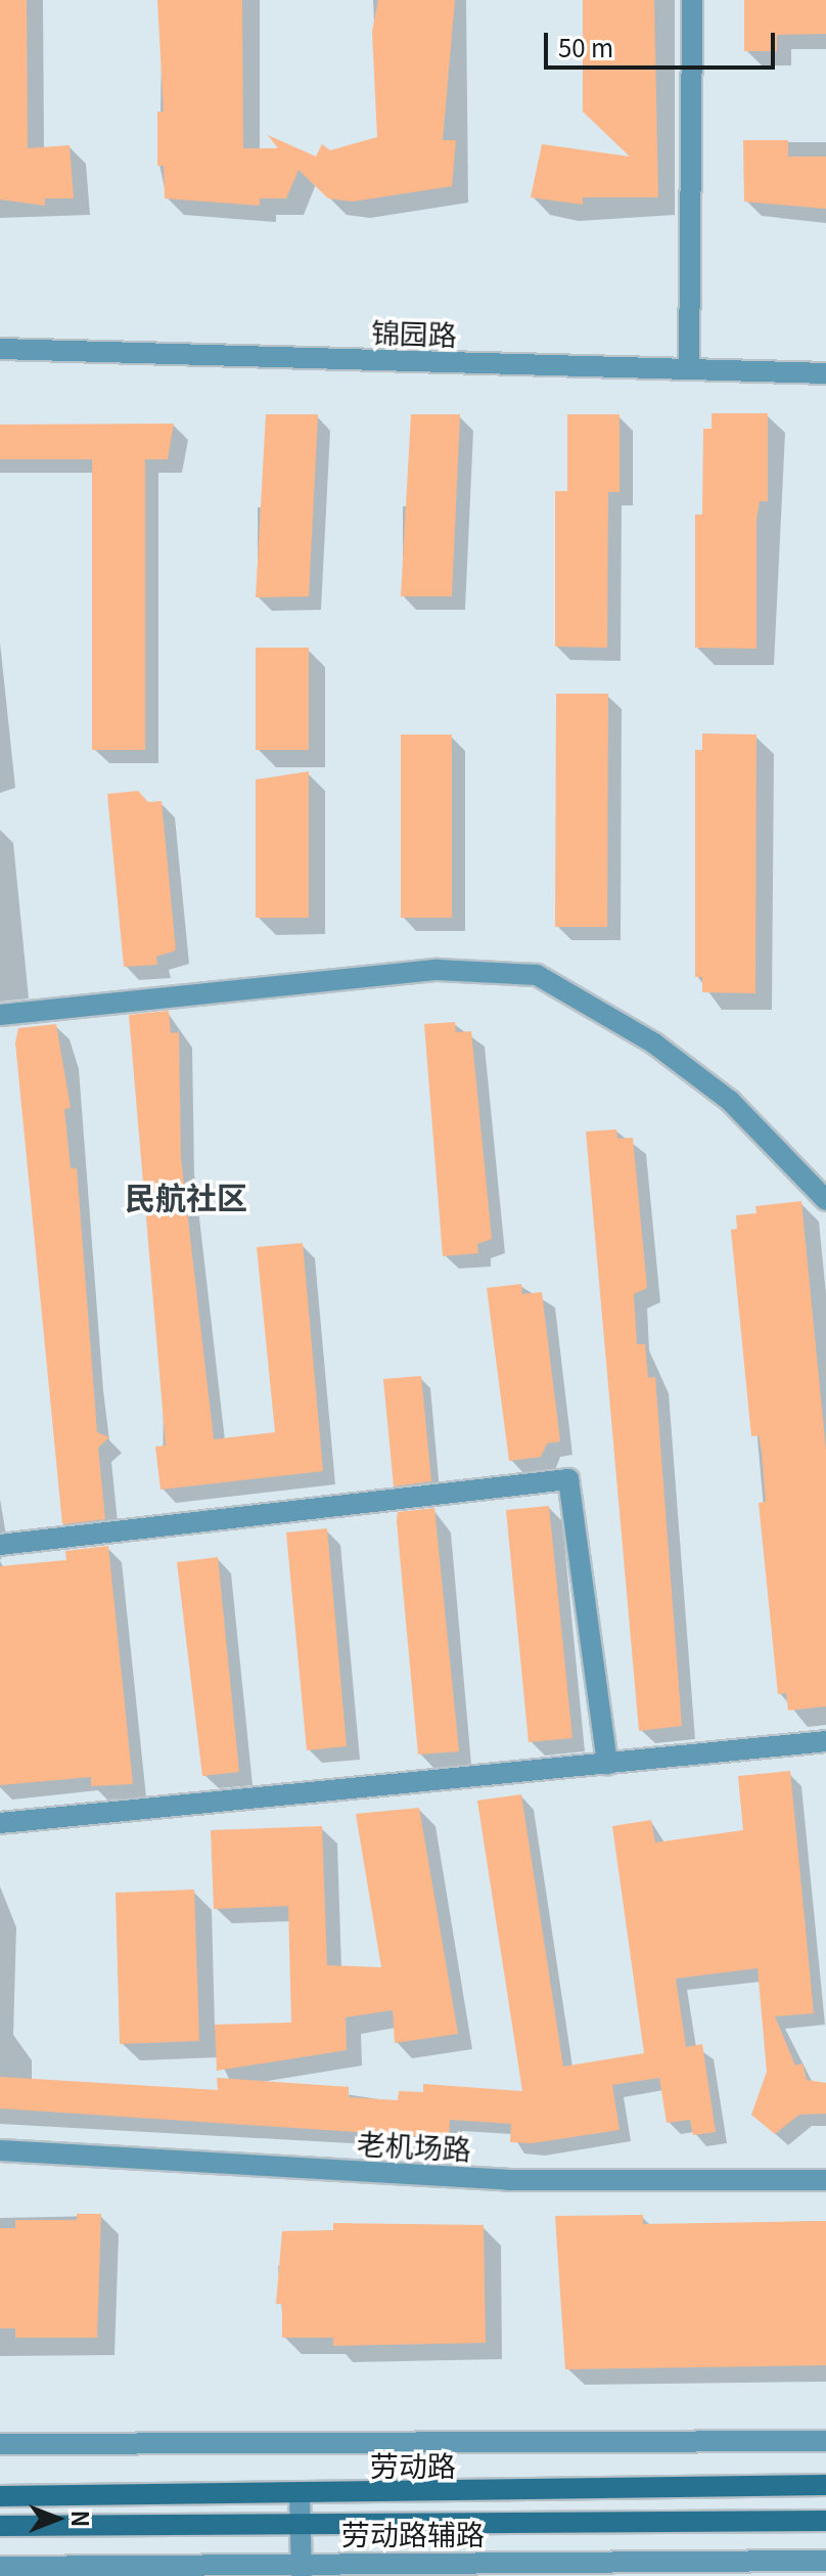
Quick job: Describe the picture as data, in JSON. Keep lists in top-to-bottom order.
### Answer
{
  "streets": {
    "main road": ["劳动路"],
    "street": ["锦园路", "老机场路", "劳动路辅路"]
  },
  "districts": ["民航社区"],
  "scale_bar": "50 m",
  "north": "right"
}
